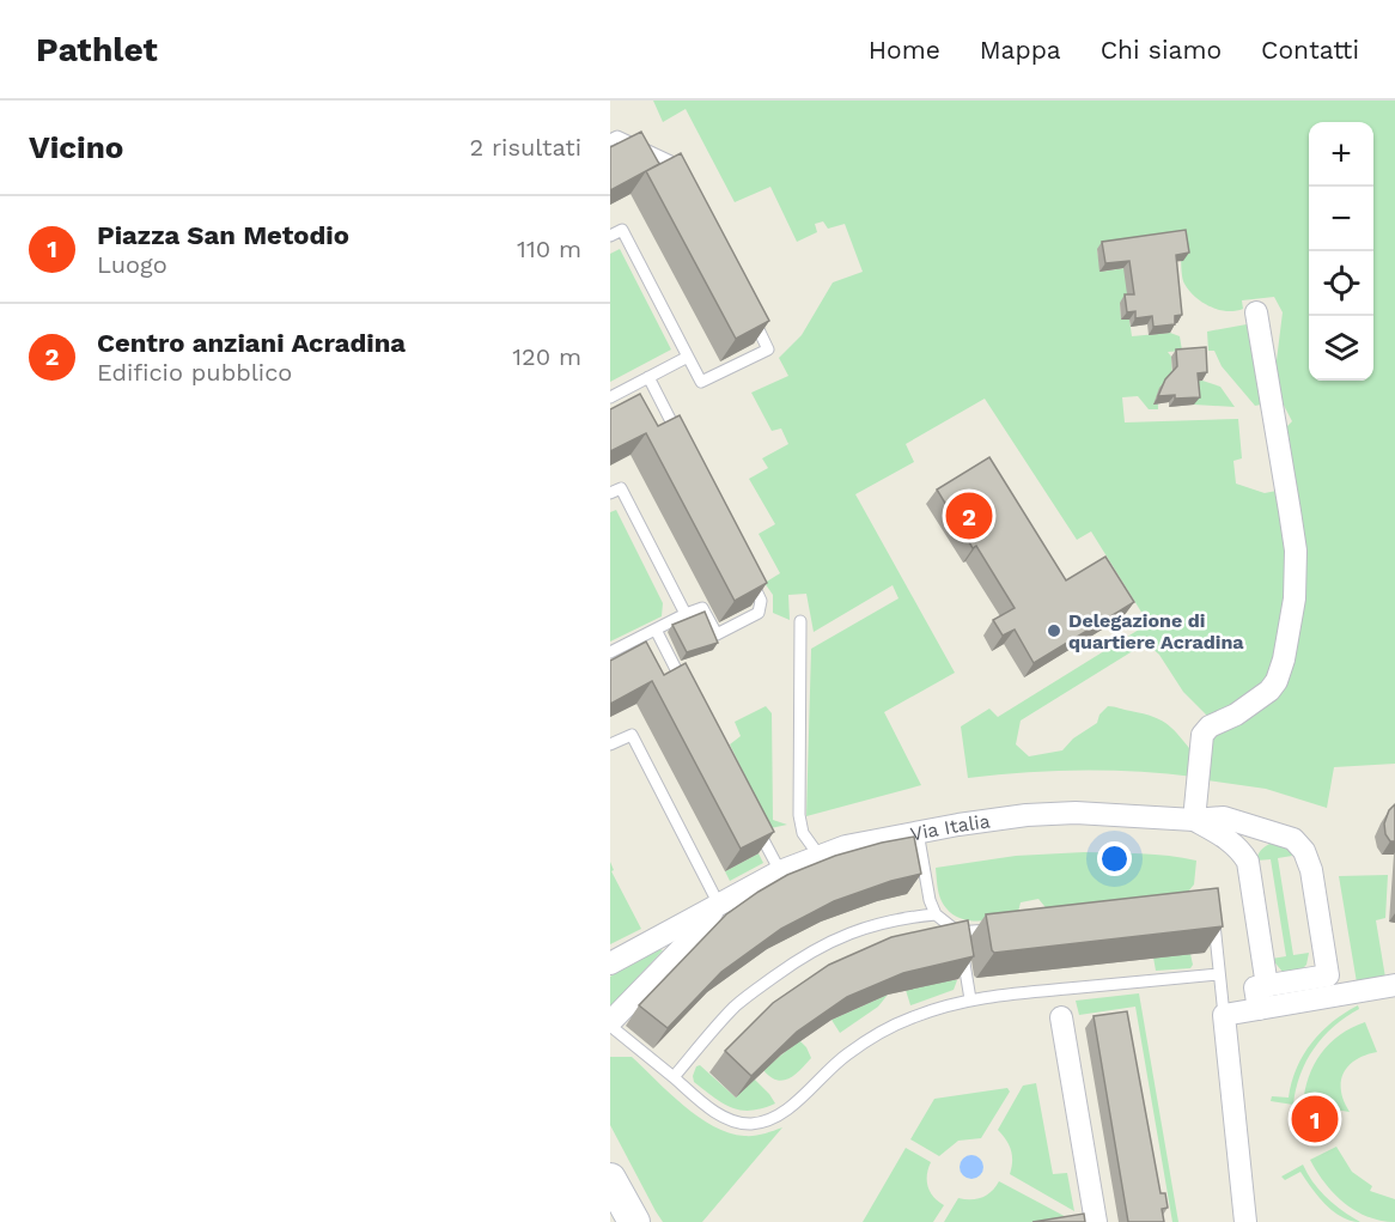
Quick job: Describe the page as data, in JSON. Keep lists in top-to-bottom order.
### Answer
{
  "streets": {
    "street": ["Via Italia"]
  },
  "places": ["Delegazione di quartiere Acradina"],
  "page": {
    "header": "Pathlet",
    "nav": [
      "Home",
      "Mappa",
      "Chi siamo",
      "Contatti"
    ],
    "heading": ["Vicino", "2 risultati"],
    "map_buttons": ["+", "−"],
    "list": [
      {
        "mark": "1",
        "name": "Piazza San Metodio",
        "note": "Luogo",
        "value": "110 m"
      },
      {
        "mark": "2",
        "name": "Centro anziani Acradina",
        "note": "Edificio pubblico",
        "value": "120 m"
      }
    ],
    "pins": ["2", "1"]
  }
}
